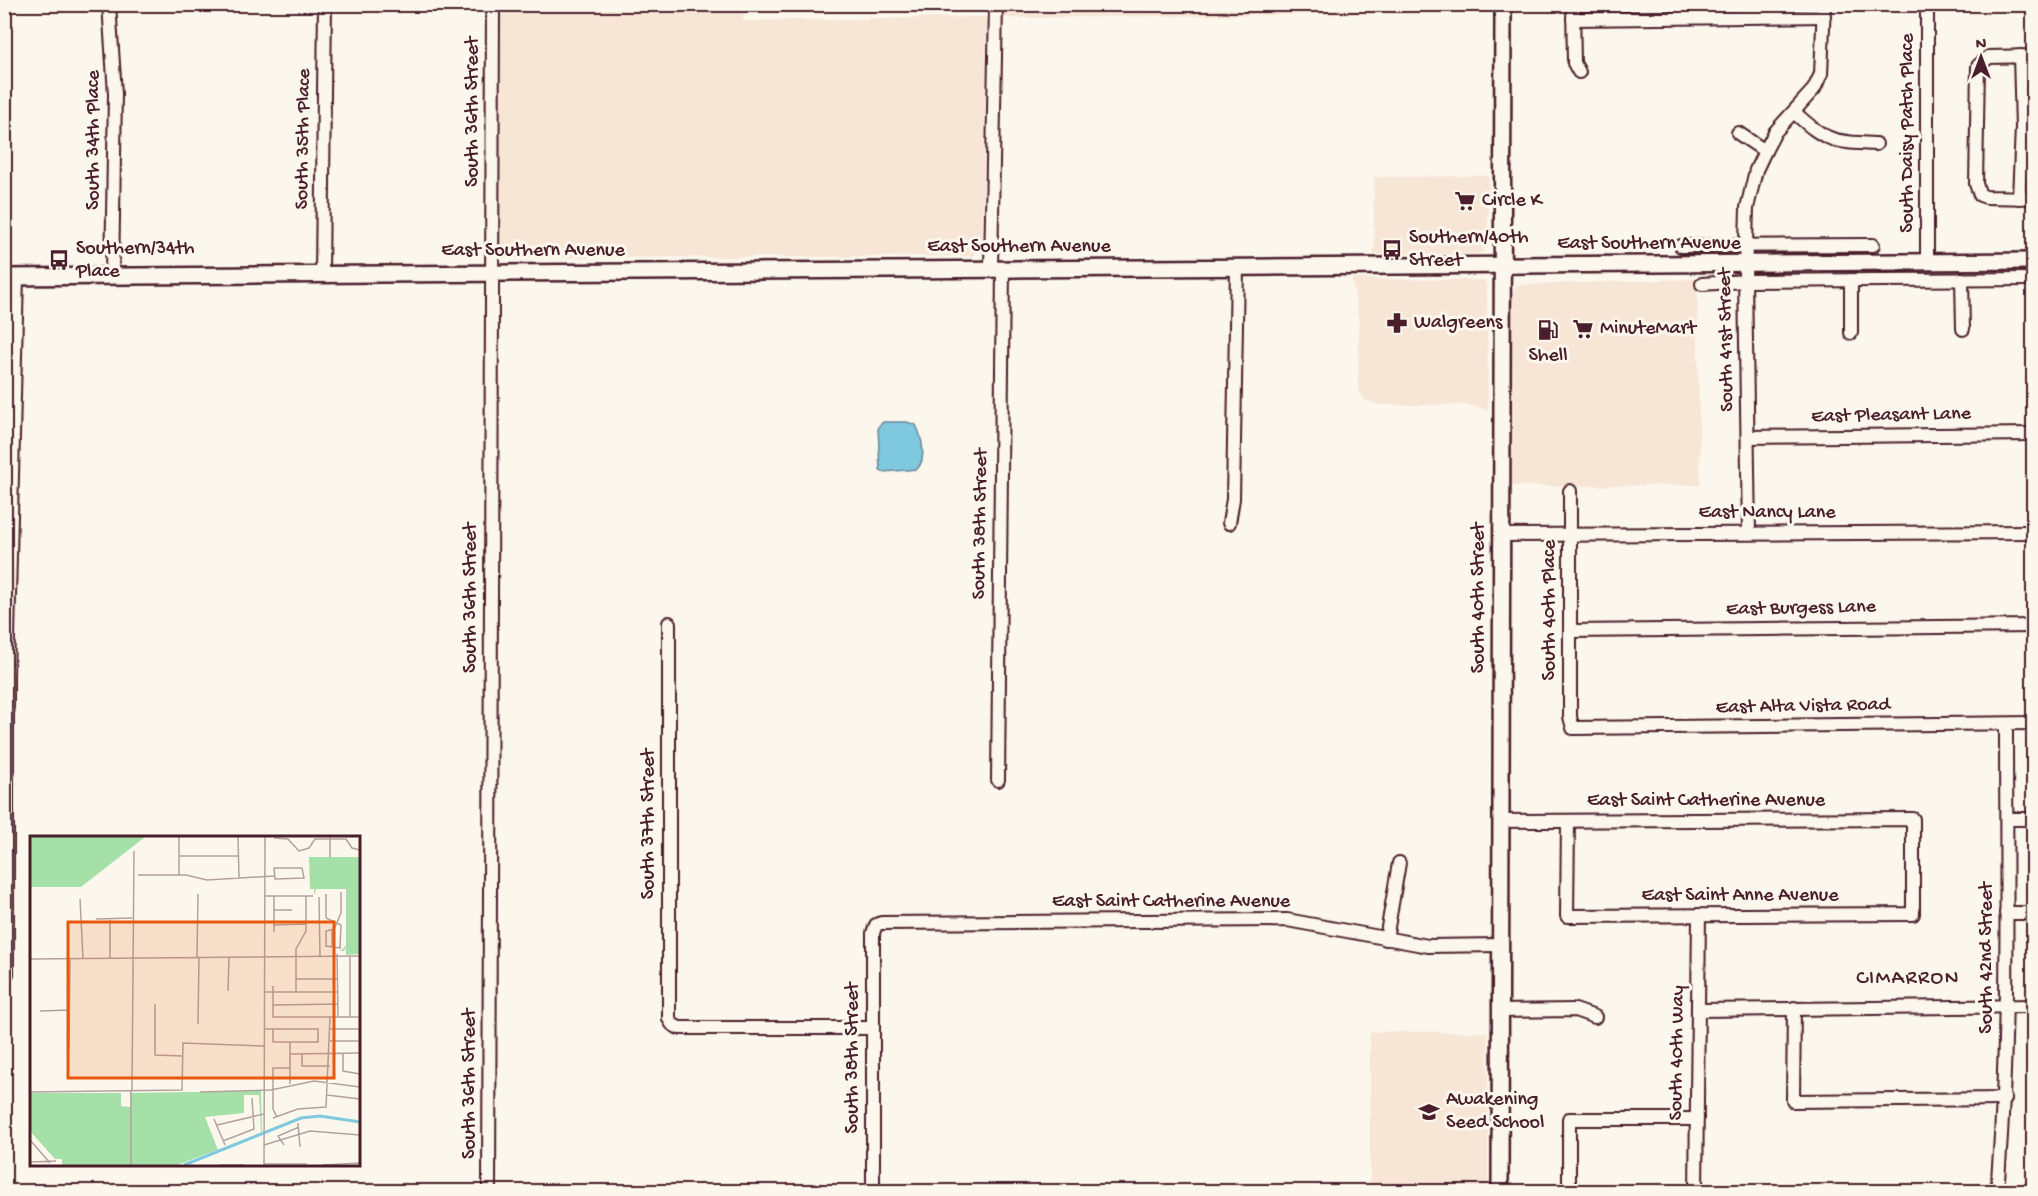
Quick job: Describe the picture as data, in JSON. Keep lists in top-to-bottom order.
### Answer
{
  "streets": {
    "main road": ["East Southern Avenue", "South 40th Street"],
    "street": [
      "South 36th Street",
      "South Daisy Patch Place",
      "South 35th Place",
      "South 34th Place",
      "South 41st Street",
      "East Pleasant Lane",
      "East Nancy Lane",
      "South 38th Street",
      "East Burgess Lane",
      "South 40th Place",
      "East Alta Vista Road",
      "East Saint Catherine Avenue",
      "South 37th Street",
      "East Saint Anne Avenue",
      "South 42nd Street",
      "South 40th Way"
    ]
  },
  "crossings": [
    ["South 36th Street", "East Southern Avenue"],
    ["South Daisy Patch Place", "East Southern Avenue"],
    ["South 35th Place", "East Southern Avenue"],
    ["South 34th Place", "East Southern Avenue"],
    ["East Southern Avenue", "South 41st Street"],
    ["East Southern Avenue", "South 38th Street"],
    ["East Southern Avenue", "South 40th Street"],
    ["South 41st Street", "East Pleasant Lane"],
    ["South 41st Street", "East Nancy Lane"],
    ["East Nancy Lane", "South 40th Street"],
    ["East Nancy Lane", "South 40th Place"],
    ["South 38th Street", "East Saint Catherine Avenue"],
    ["South 38th Street", "South 37th Street"],
    ["South 40th Street", "East Saint Catherine Avenue"],
    ["East Burgess Lane", "South 40th Place"],
    ["South 40th Place", "East Alta Vista Road"],
    ["East Alta Vista Road", "South 42nd Street"],
    ["East Saint Catherine Avenue", "East Saint Anne Avenue"],
    ["East Saint Anne Avenue", "South 40th Way"]
  ],
  "districts": ["CIMARRON"],
  "places": {
    "supermarket": ["Circle K", "MinuteMart"],
    "bus stop": ["Southern/40th Street", "Southern/34th Place"],
    "pharmacy": ["Walgreens"],
    "fuel station": ["Shell"],
    "school or university": ["Awakening Seed School"]
  },
  "north": "top"
}
